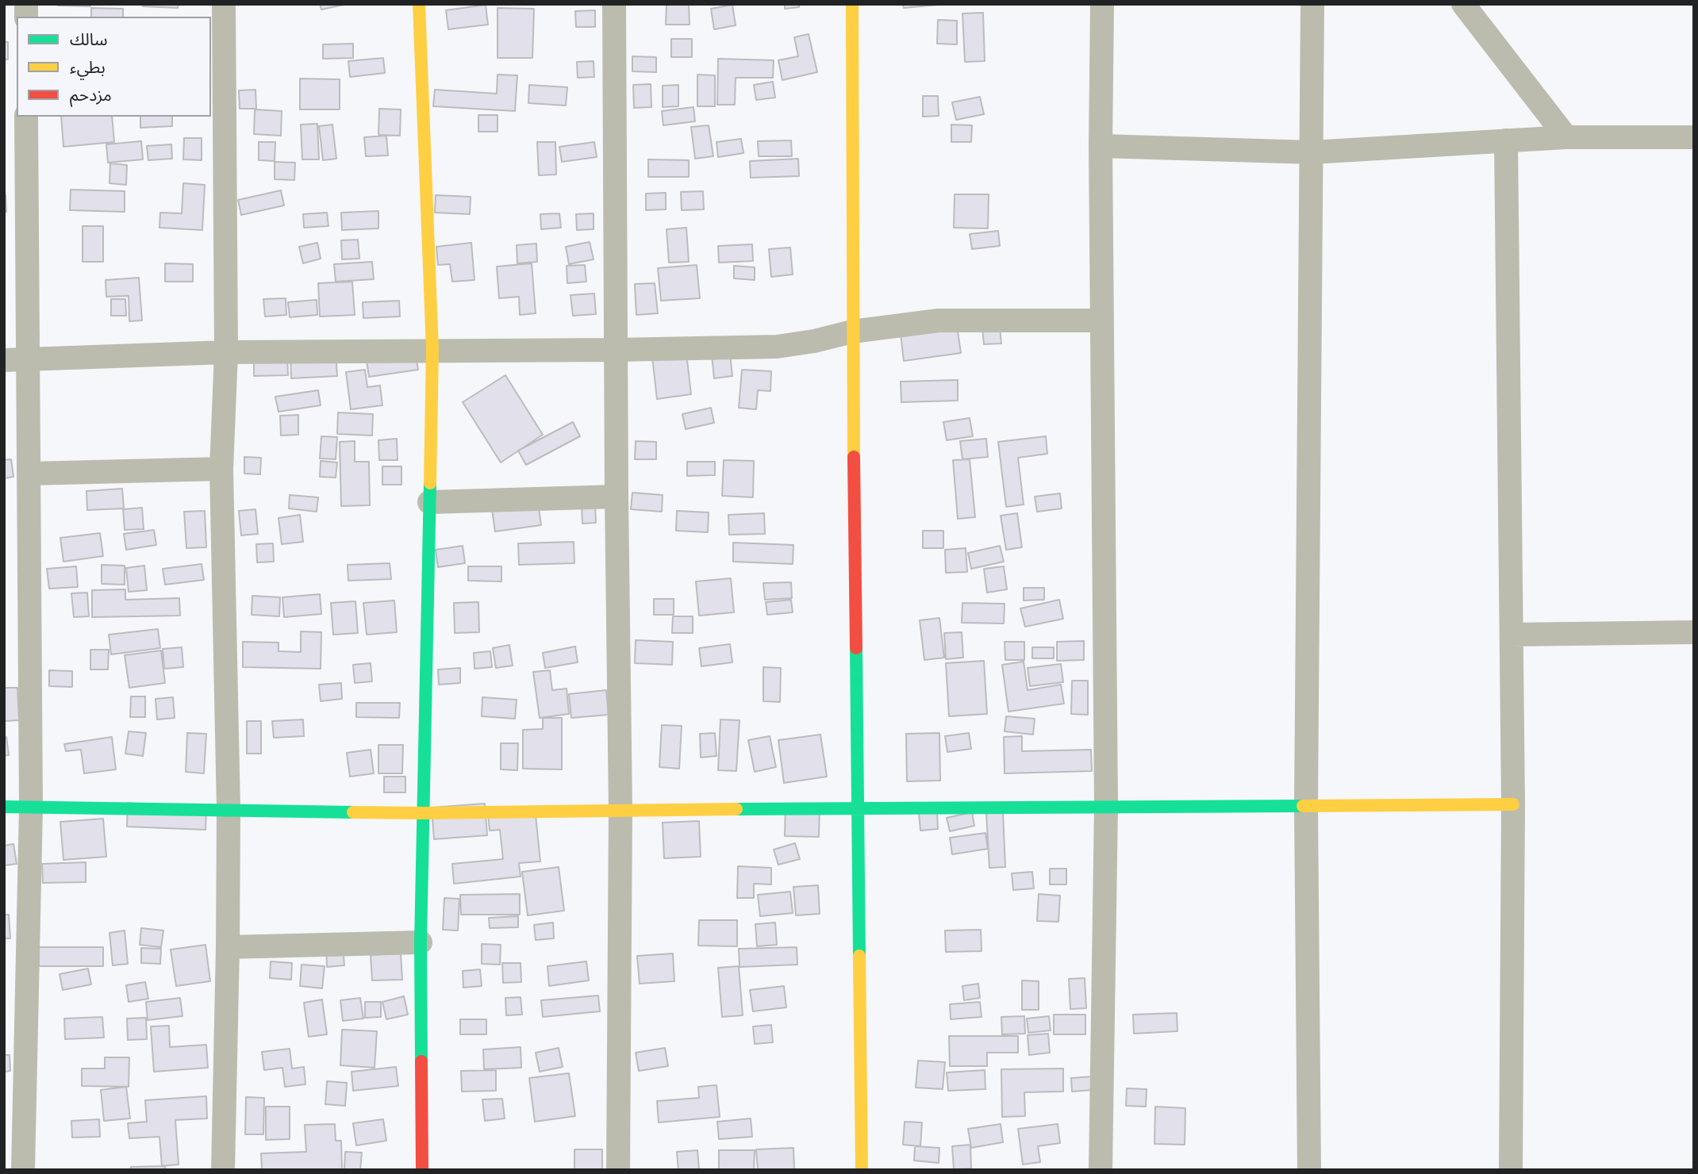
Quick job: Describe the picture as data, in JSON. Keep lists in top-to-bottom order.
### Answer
{
  "legend": ["سالك", "بطيء", "مزدحم"]
}
